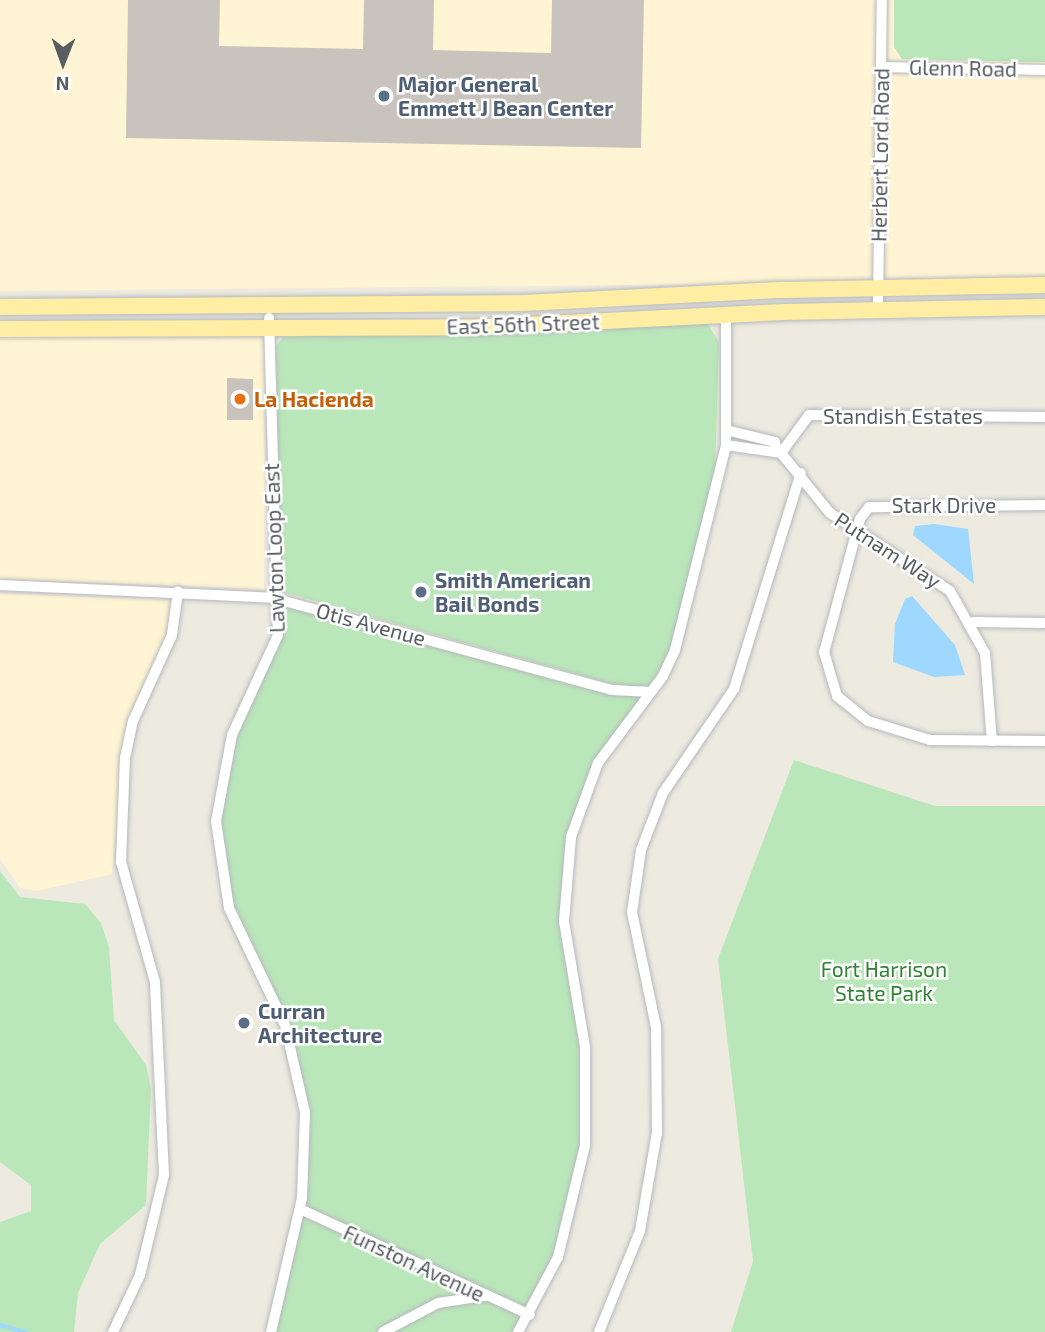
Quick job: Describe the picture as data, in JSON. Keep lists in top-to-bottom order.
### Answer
{
  "streets": {
    "main road": ["East 56th Street"],
    "street": [
      "Glenn Road",
      "Herbert Lord Road",
      "Standish Estates",
      "Stark Drive",
      "Lawton Loop East",
      "Putnam Way",
      "Otis Avenue",
      "Funston Avenue"
    ]
  },
  "crossings": [
    ["Glenn Road", "Herbert Lord Road"],
    ["Herbert Lord Road", "East 56th Street"],
    ["East 56th Street", "Lawton Loop East"],
    ["Standish Estates", "Putnam Way"],
    ["Stark Drive", "Putnam Way"],
    ["Lawton Loop East", "Otis Avenue"],
    ["Lawton Loop East", "Funston Avenue"]
  ],
  "parks": ["Fort Harrison State Park"],
  "places": [
    "Major General Emmett J Bean Center",
    "La Hacienda",
    "Smith American Bail Bonds",
    "Curran Architecture"
  ],
  "north": "bottom"
}
